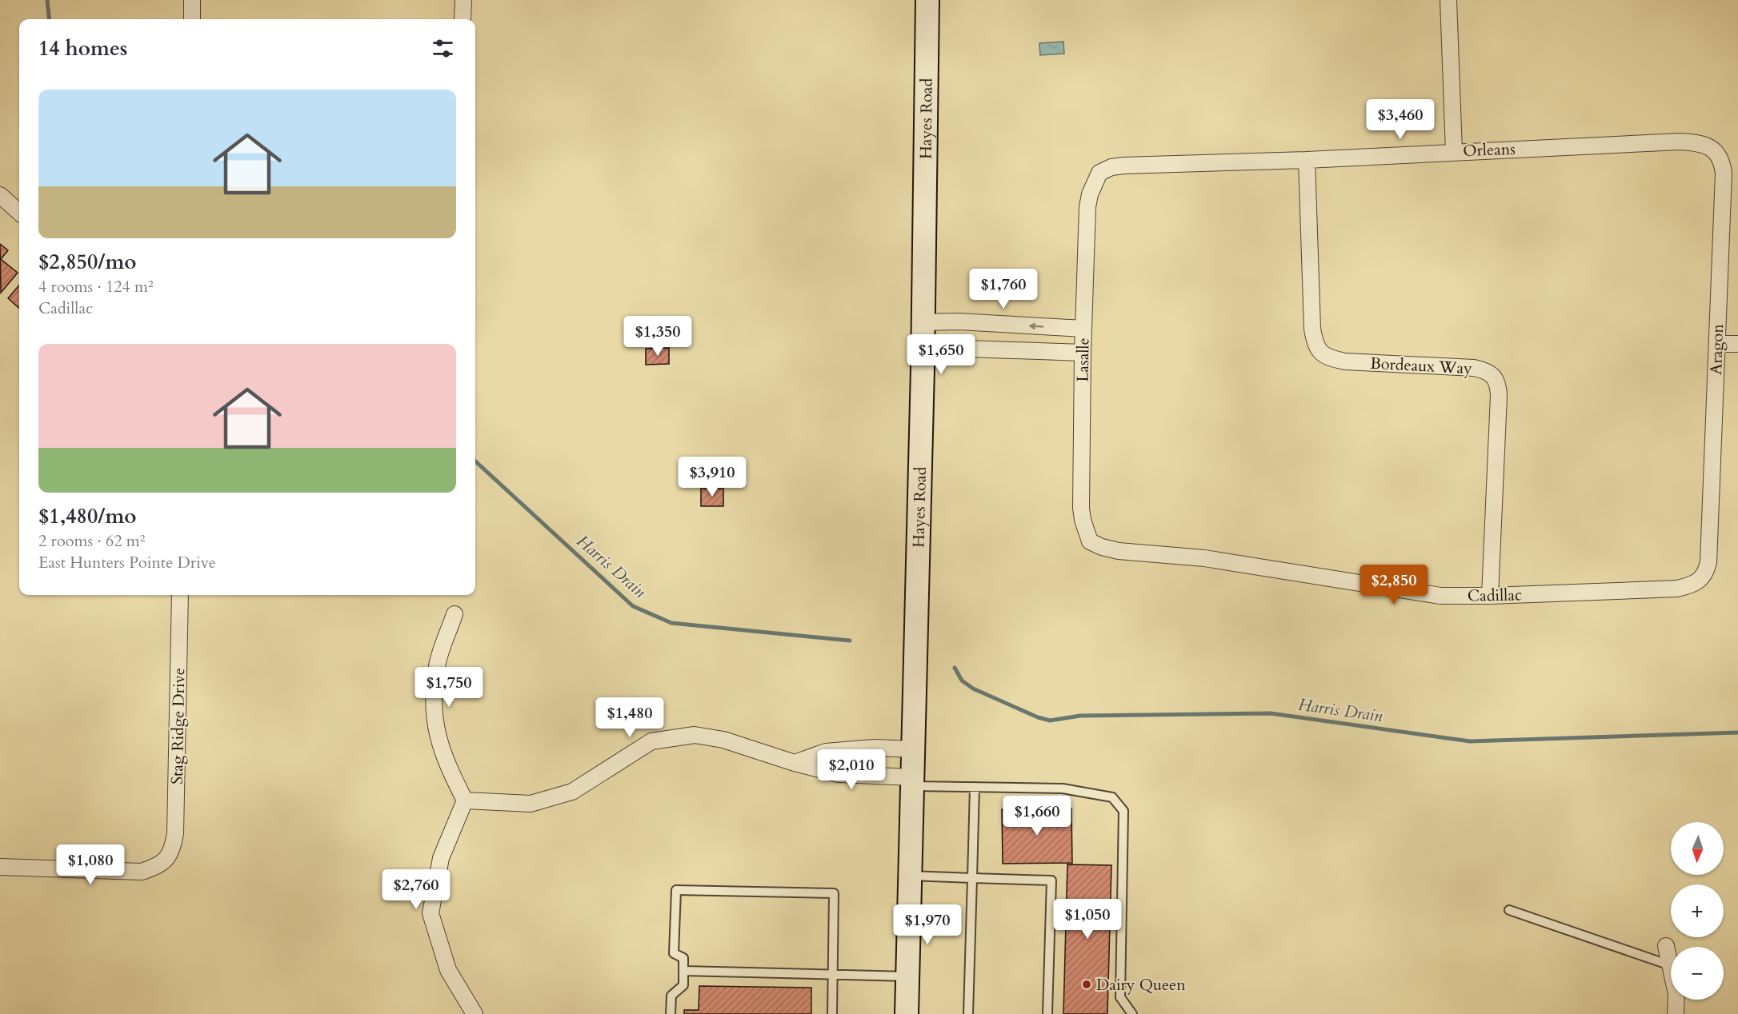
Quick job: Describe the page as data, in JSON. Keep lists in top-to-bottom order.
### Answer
{
  "streets": {
    "street": [
      "Hayes Road",
      "Orleans",
      "Aragon",
      "Lasalle",
      "Bordeaux Way",
      "Cadillac",
      "Stag Ridge Drive"
    ]
  },
  "crossings": [
    ["Orleans", "Aragon"],
    ["Orleans", "Lasalle"],
    ["Orleans", "Bordeaux Way"],
    ["Aragon", "Cadillac"],
    ["Lasalle", "Cadillac"],
    ["Bordeaux Way", "Cadillac"]
  ],
  "water": ["Harris Drain"],
  "places": ["Dairy Queen"],
  "north": "bottom",
  "page": {
    "heading": "14 homes",
    "list": [
      {
        "name": "$2,850/mo",
        "note": "4 rooms · 124 m² · Cadillac"
      },
      {
        "name": "$1,480/mo",
        "note": "2 rooms · 62 m² · East Hunters Pointe Drive"
      }
    ],
    "price": [
      "$3,460",
      "$1,760",
      "$1,350",
      "$1,650",
      "$3,910",
      "$2,850",
      "$1,750",
      "$1,480",
      "$2,010",
      "$1,660",
      "$1,080",
      "$2,760",
      "$1,050",
      "$1,970"
    ],
    "map_buttons": ["+", "−"]
  }
}
